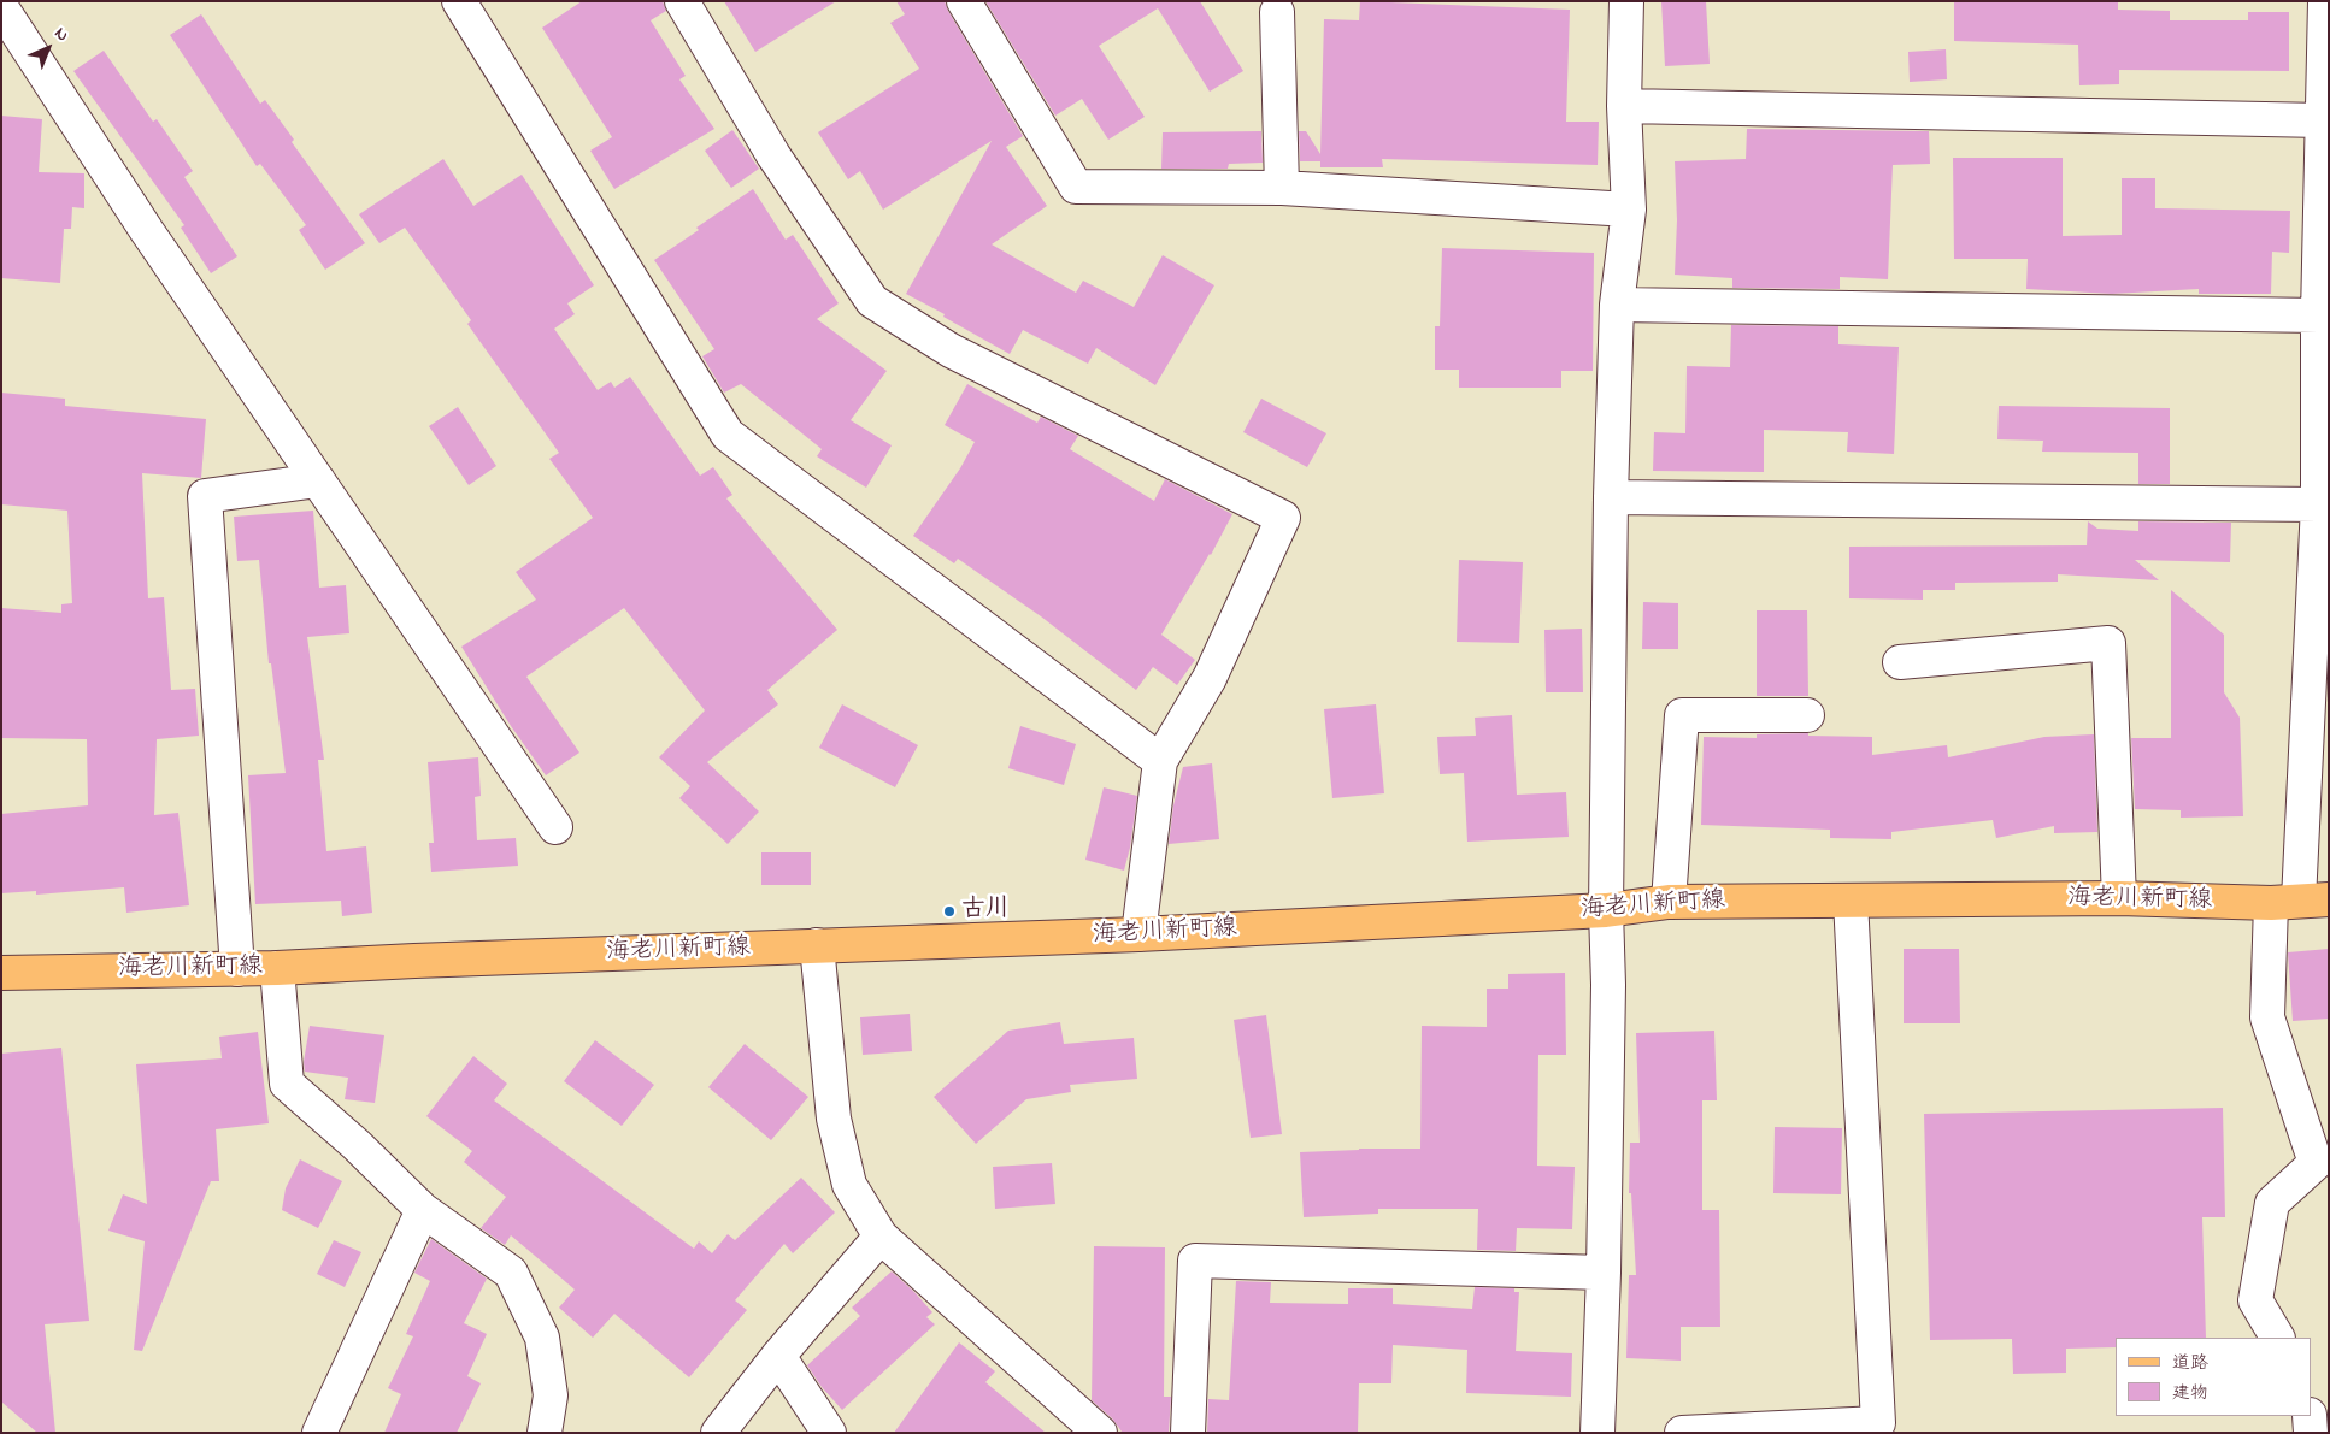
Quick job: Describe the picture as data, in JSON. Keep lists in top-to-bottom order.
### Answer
{
  "streets": {
    "main road": ["海老川新町線"]
  },
  "places": ["古川"],
  "legend": ["道路", "建物"],
  "north": "top right"
}
